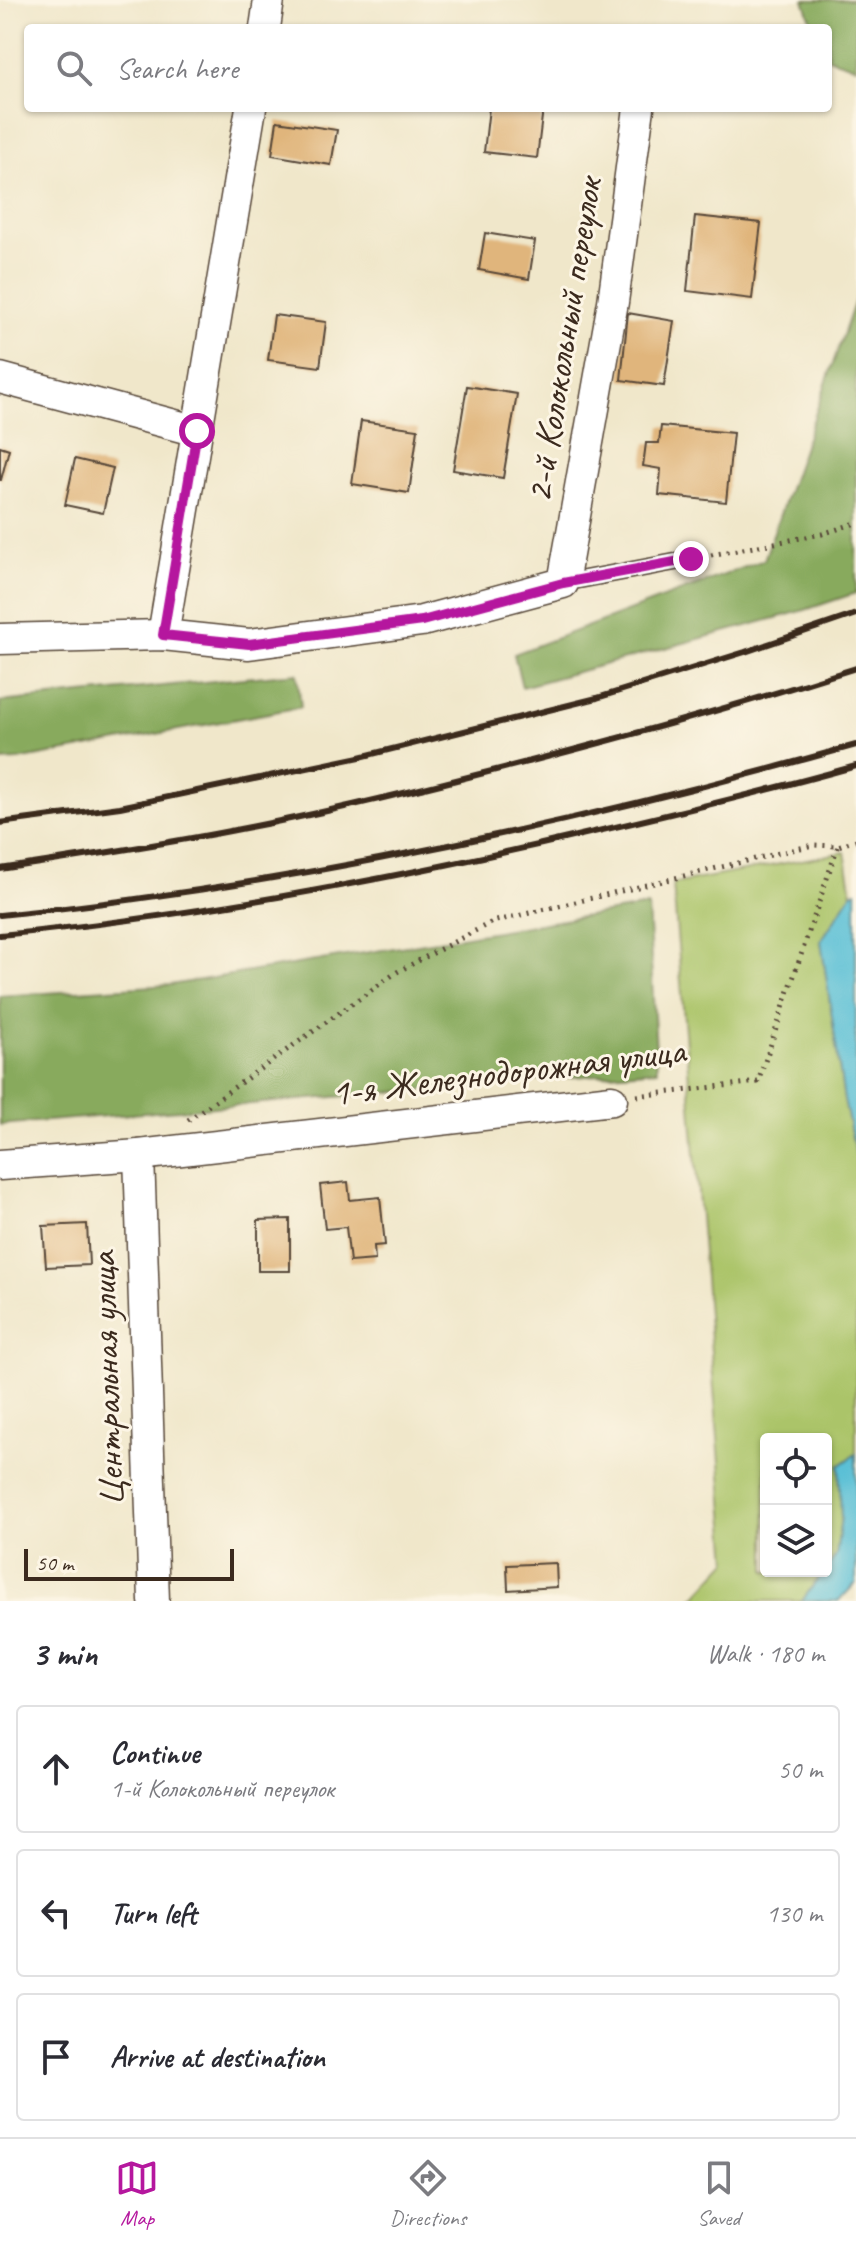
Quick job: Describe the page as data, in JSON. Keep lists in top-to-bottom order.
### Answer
{
  "streets": {
    "street": ["2-й Колокольный переулок", "1-я Железнодорожная улица", "Центральная улица"]
  },
  "crossings": [
    ["1-я Железнодорожная улица", "Центральная улица"]
  ],
  "scale_bar": "50 m",
  "page": {
    "search": "Search here",
    "scale": "50 m",
    "heading": ["3 min", "Walk · 180 m"],
    "list": [
      ["Continue", "1-й Колокольный переулок", "50 m"],
      ["Turn left", "130 m"],
      "Arrive at destination"
    ],
    "nav": ["Map", "Directions", "Saved"]
  }
}
